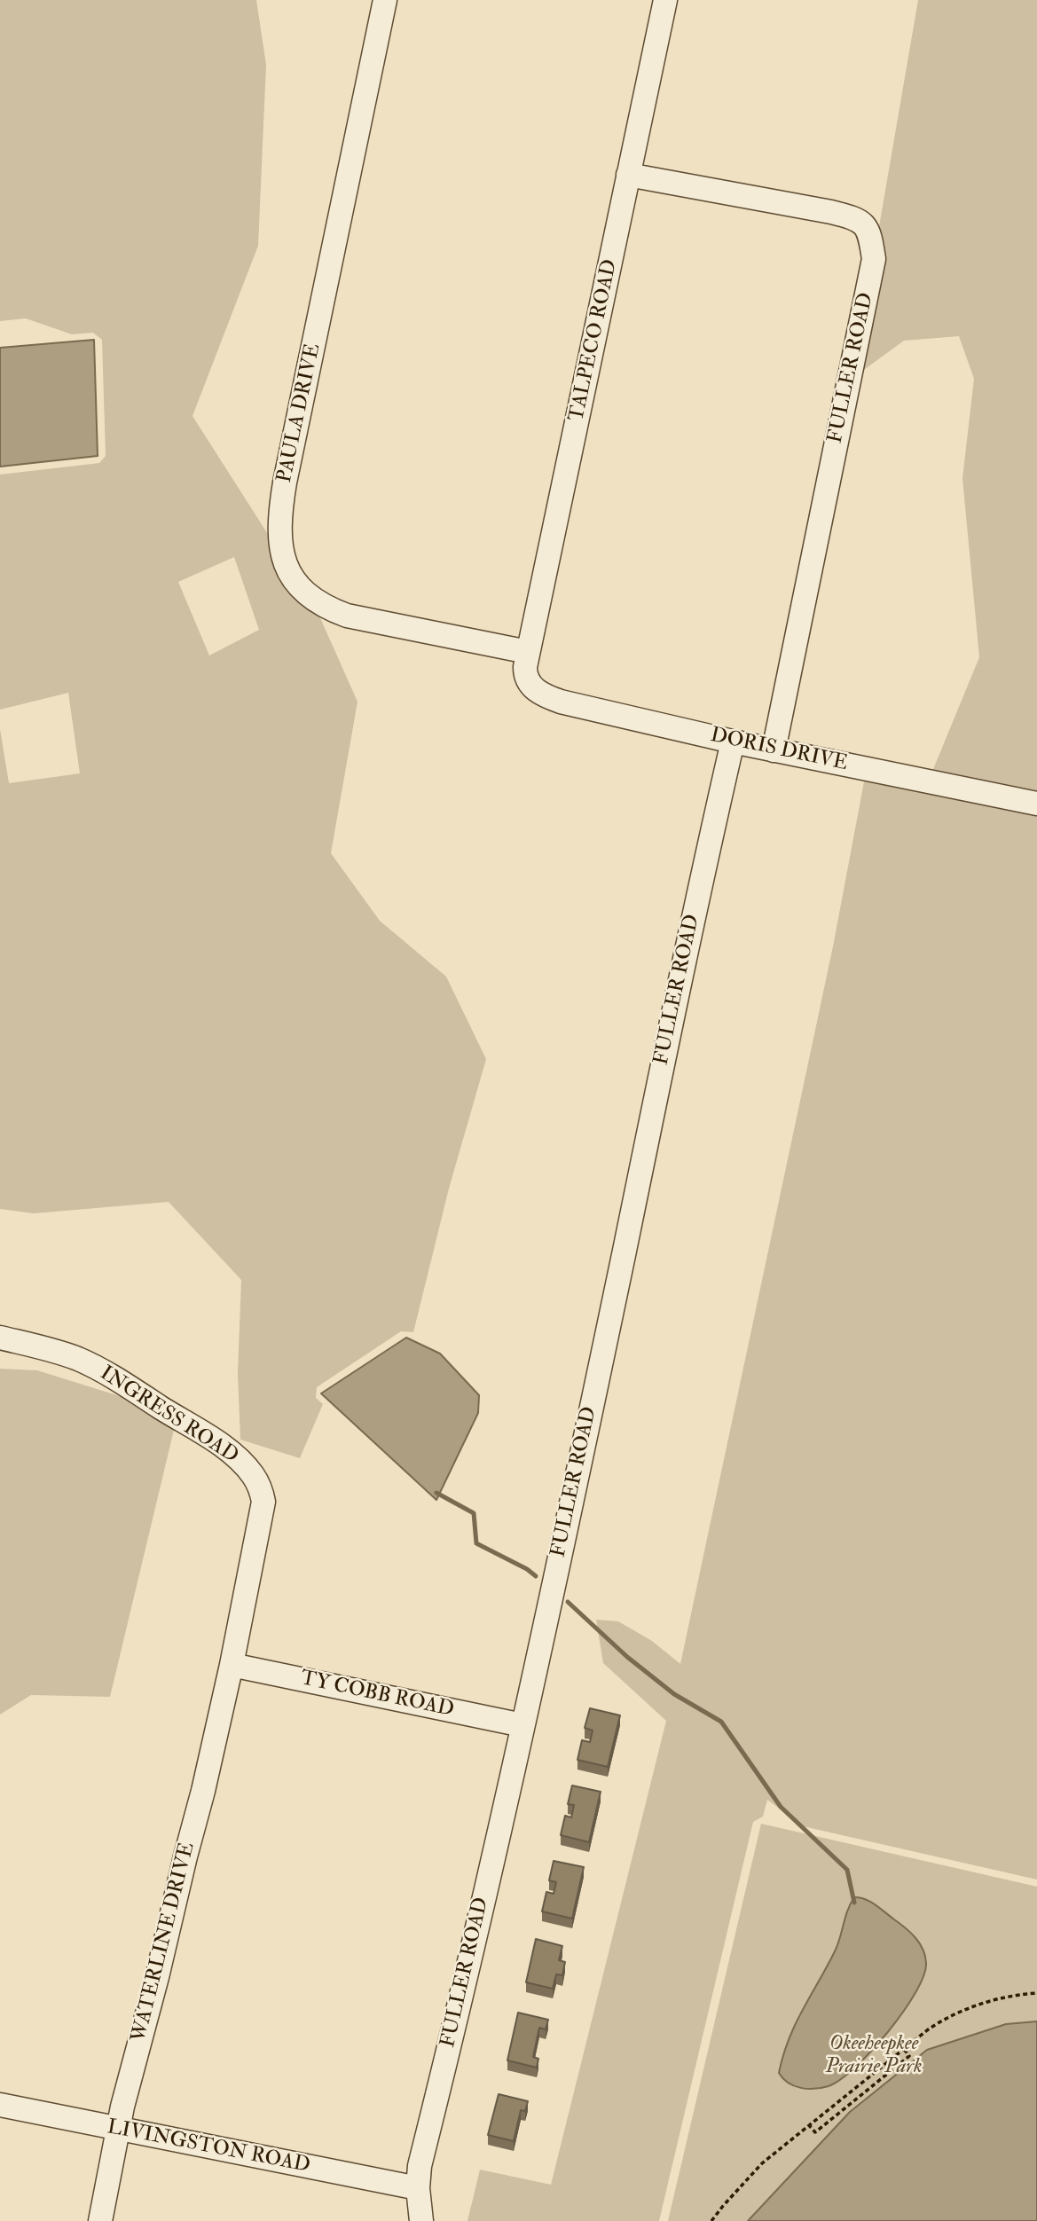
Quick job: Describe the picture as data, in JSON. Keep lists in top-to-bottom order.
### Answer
{
  "streets": {
    "street": [
      "TALPECO ROAD",
      "FULLER ROAD",
      "PAULA DRIVE",
      "DORIS DRIVE",
      "INGRESS ROAD",
      "TY COBB ROAD",
      "WATERLINE DRIVE",
      "LIVINGSTON ROAD"
    ]
  },
  "crossings": [
    ["TALPECO ROAD", "FULLER ROAD"],
    ["TALPECO ROAD", "PAULA DRIVE"],
    ["TALPECO ROAD", "DORIS DRIVE"],
    ["FULLER ROAD", "DORIS DRIVE"],
    ["FULLER ROAD", "TY COBB ROAD"],
    ["FULLER ROAD", "LIVINGSTON ROAD"],
    ["INGRESS ROAD", "TY COBB ROAD"],
    ["INGRESS ROAD", "WATERLINE DRIVE"],
    ["TY COBB ROAD", "WATERLINE DRIVE"],
    ["WATERLINE DRIVE", "LIVINGSTON ROAD"]
  ],
  "parks": ["Okeeheepkee Prairie Park"]
}
